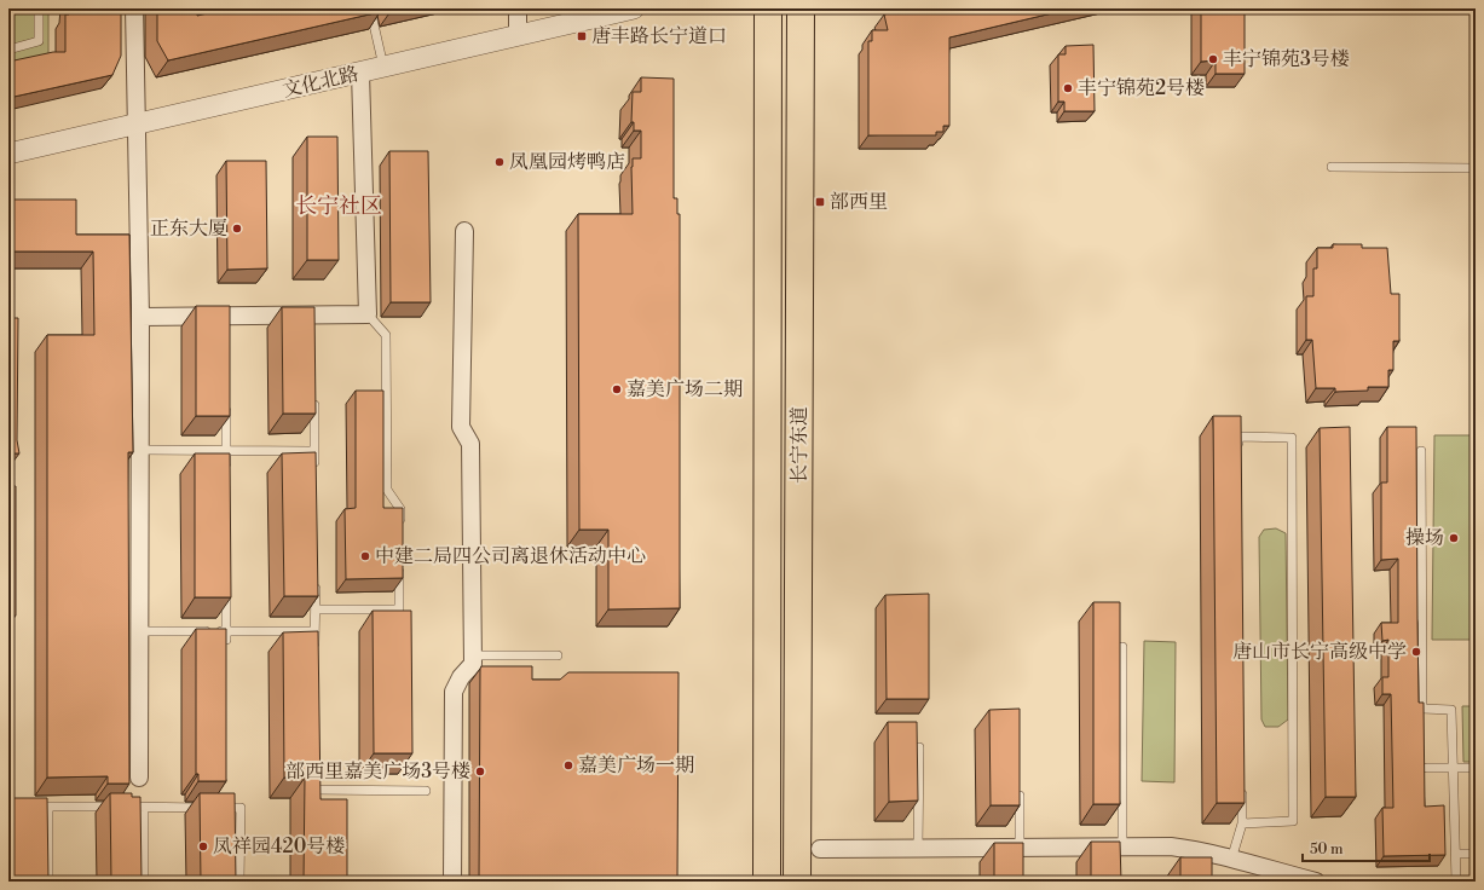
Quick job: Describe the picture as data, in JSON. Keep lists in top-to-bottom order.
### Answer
{
  "streets": {
    "main road": ["长宁东道"],
    "street": ["文化北路"]
  },
  "districts": ["长宁社区"],
  "places": {
    "transit": ["唐丰路长宁道口", "部西里"],
    "other": [
      "丰宁锦苑3号楼",
      "丰宁锦苑2号楼",
      "凤凰园烤鸭店",
      "正东大厦",
      "嘉美广场二期",
      "操场",
      "中建二局四公司离退休活动中心",
      "唐山市长宁高级中学",
      "嘉美广场一期",
      "部西里嘉美广场3号楼",
      "凤祥园420号楼"
    ]
  },
  "scale_bar": "50 m"
}
